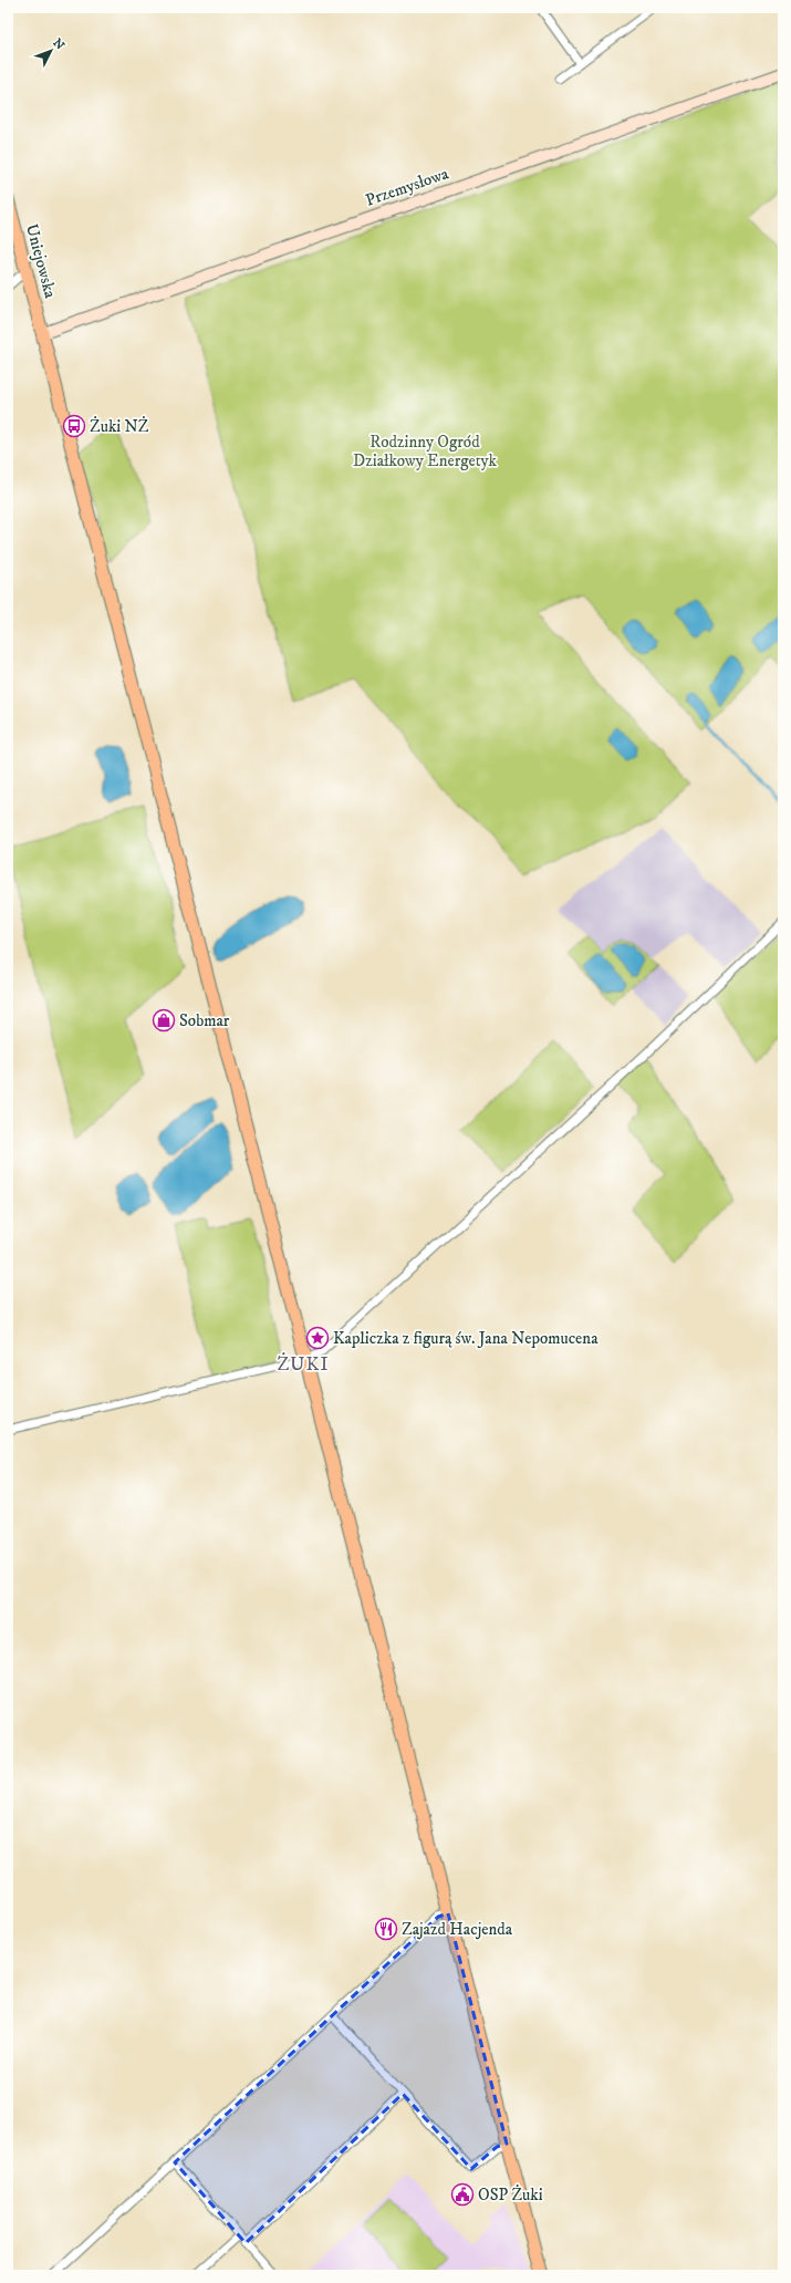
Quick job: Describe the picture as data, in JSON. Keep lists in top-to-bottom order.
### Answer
{
  "streets": {
    "main road": ["Przemysłowa", "Uniejowska"]
  },
  "crossings": [
    ["Przemysłowa", "Uniejowska"]
  ],
  "districts": ["ŻUKI"],
  "parks": ["Rodzinny Ogród Działkowy Energetyk"],
  "places": {
    "bus stop": ["Żuki NŻ"],
    "shop": ["Sobmar"],
    "place": ["Kapliczka z figurą św. Jana Nepomucena"],
    "restaurant": ["Zajazd Hacjenda"],
    "public building": ["OSP Żuki"]
  },
  "north": "top right"
}
